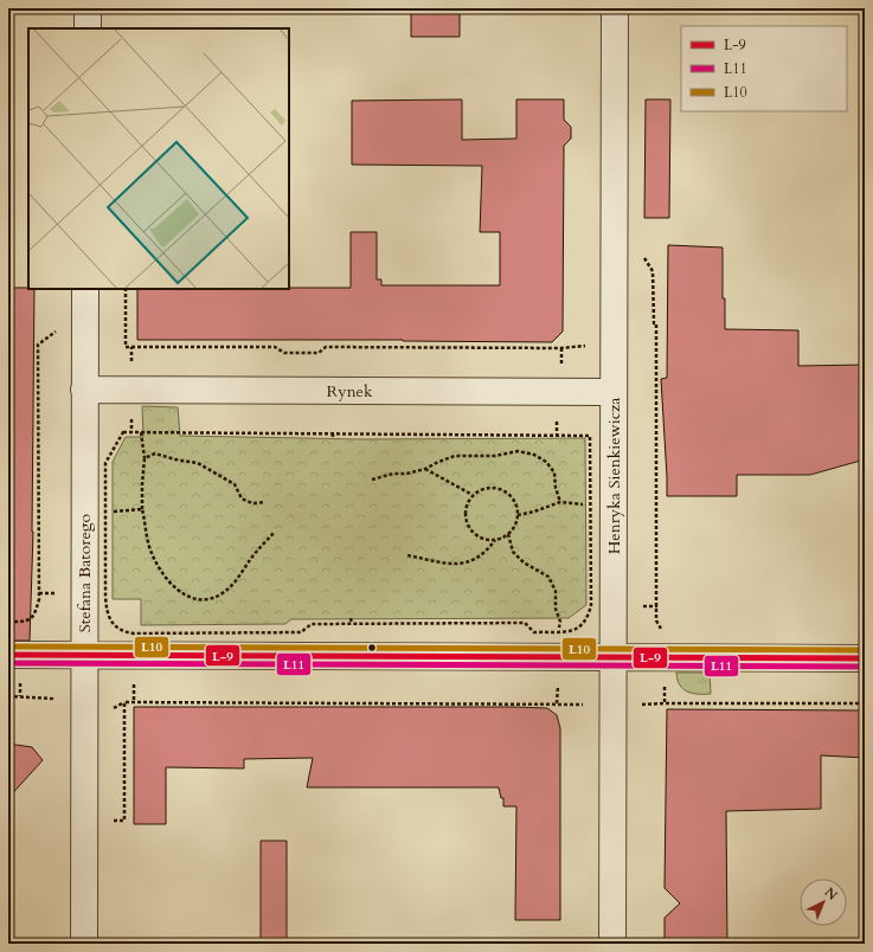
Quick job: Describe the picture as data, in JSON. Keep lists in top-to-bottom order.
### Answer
{
  "streets": {
    "street": ["Rynek", "Henryka Sienkiewicza", "Stefana Batorego"]
  },
  "crossings": [
    ["Rynek", "Henryka Sienkiewicza"],
    ["Rynek", "Stefana Batorego"]
  ],
  "lines": ["transit line L10", "transit line L-9", "transit line L11"],
  "legend": ["L-9", "L11", "L10"],
  "north": "top right"
}
